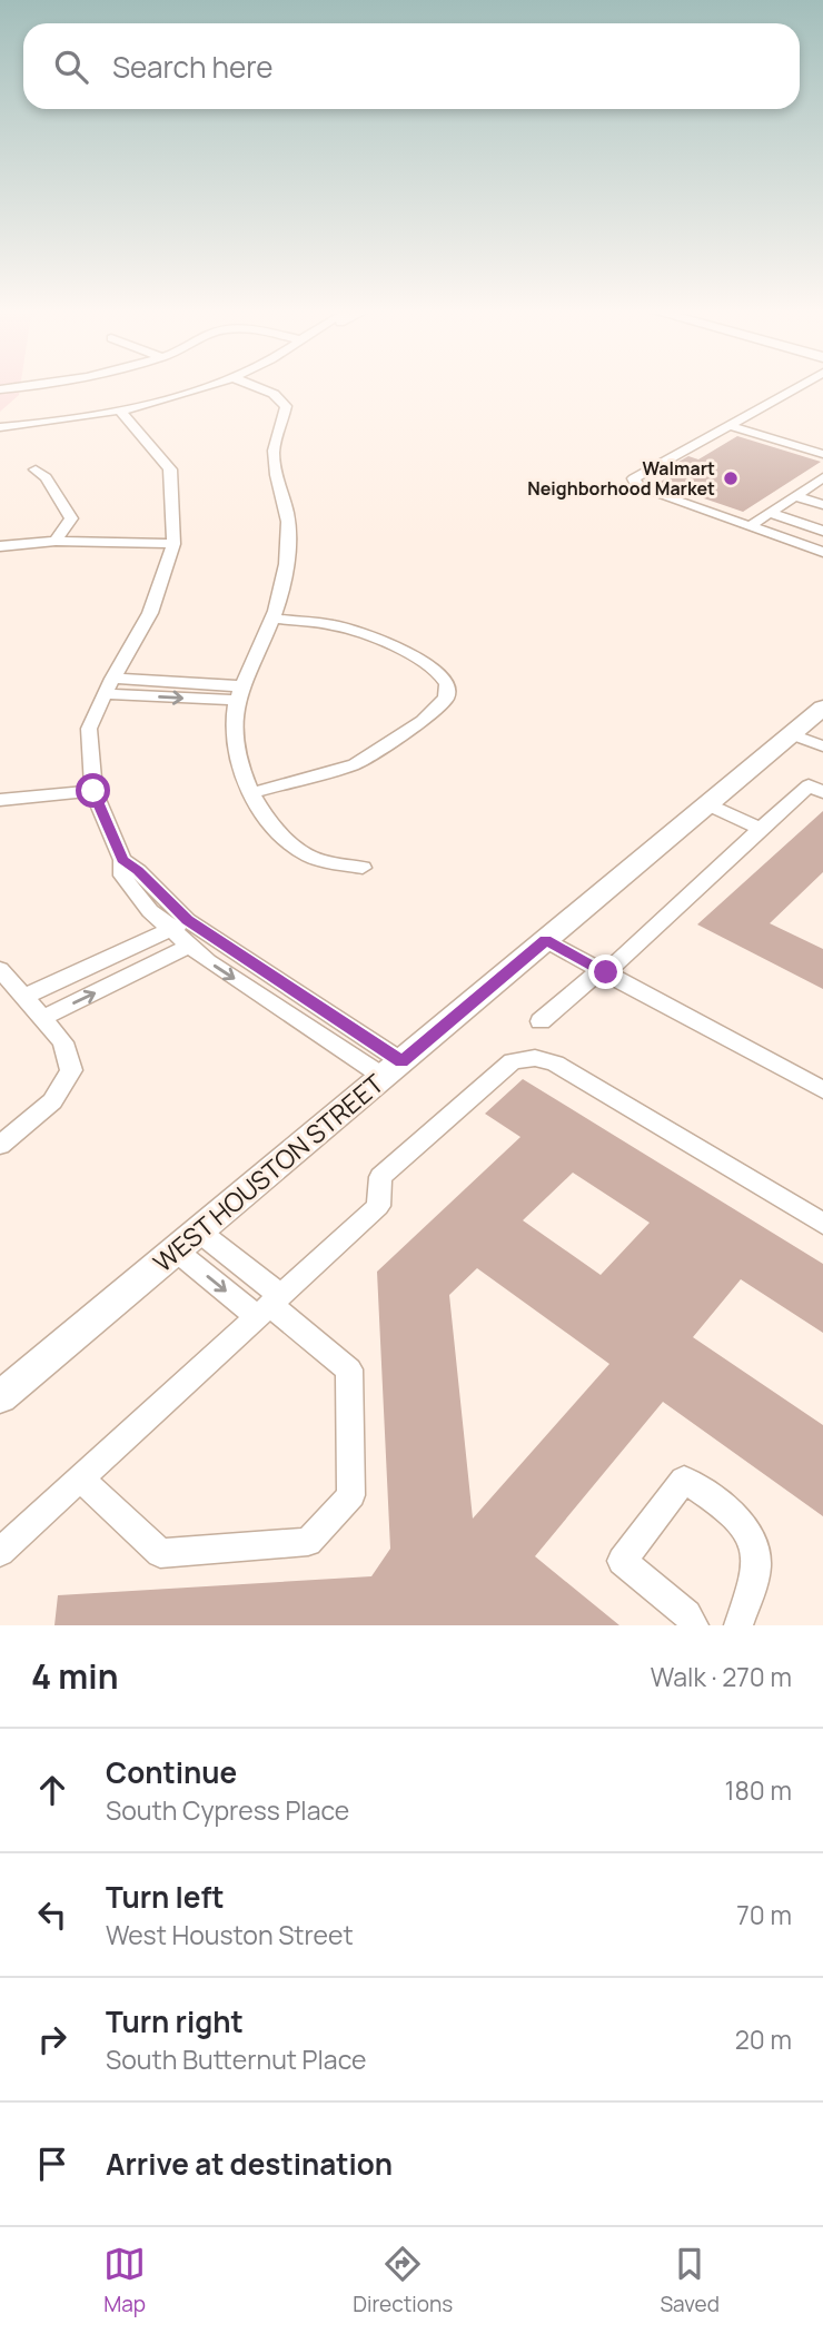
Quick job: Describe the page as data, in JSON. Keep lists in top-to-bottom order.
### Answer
{
  "streets": {
    "main road": ["WEST HOUSTON STREET"]
  },
  "places": ["Walmart Neighborhood Market"],
  "page": {
    "search": "Search here",
    "heading": ["4 min", "Walk · 270 m"],
    "list": [
      ["Continue", "South Cypress Place", "180 m"],
      ["Turn left", "West Houston Street", "70 m"],
      ["Turn right", "South Butternut Place", "20 m"],
      "Arrive at destination"
    ],
    "nav": ["Map", "Directions", "Saved"]
  }
}
